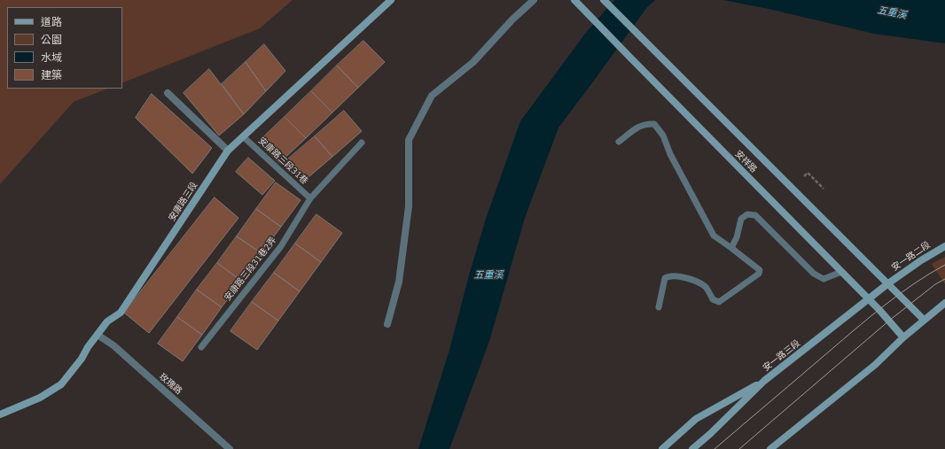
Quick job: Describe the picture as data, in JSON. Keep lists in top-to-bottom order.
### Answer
{
  "streets": {
    "street": [
      "安祥路",
      "安康路三段",
      "安一路二段",
      "安一路三段",
      "玫瑰路"
    ],
    "lane": ["安康路三段31巷", "安康路三段31巷2弄"]
  },
  "crossings": [
    ["安康路三段31巷", "安康路三段"],
    ["安康路三段31巷", "安康路三段31巷2弄"],
    ["安祥路", "安一路二段"],
    ["安祥路", "安一路三段"],
    ["安康路三段", "玫瑰路"],
    ["安一路二段", "安一路三段"]
  ],
  "water": ["五重溪"],
  "legend": [
    "道路",
    "公園",
    "水域",
    "建築"
  ]
}
